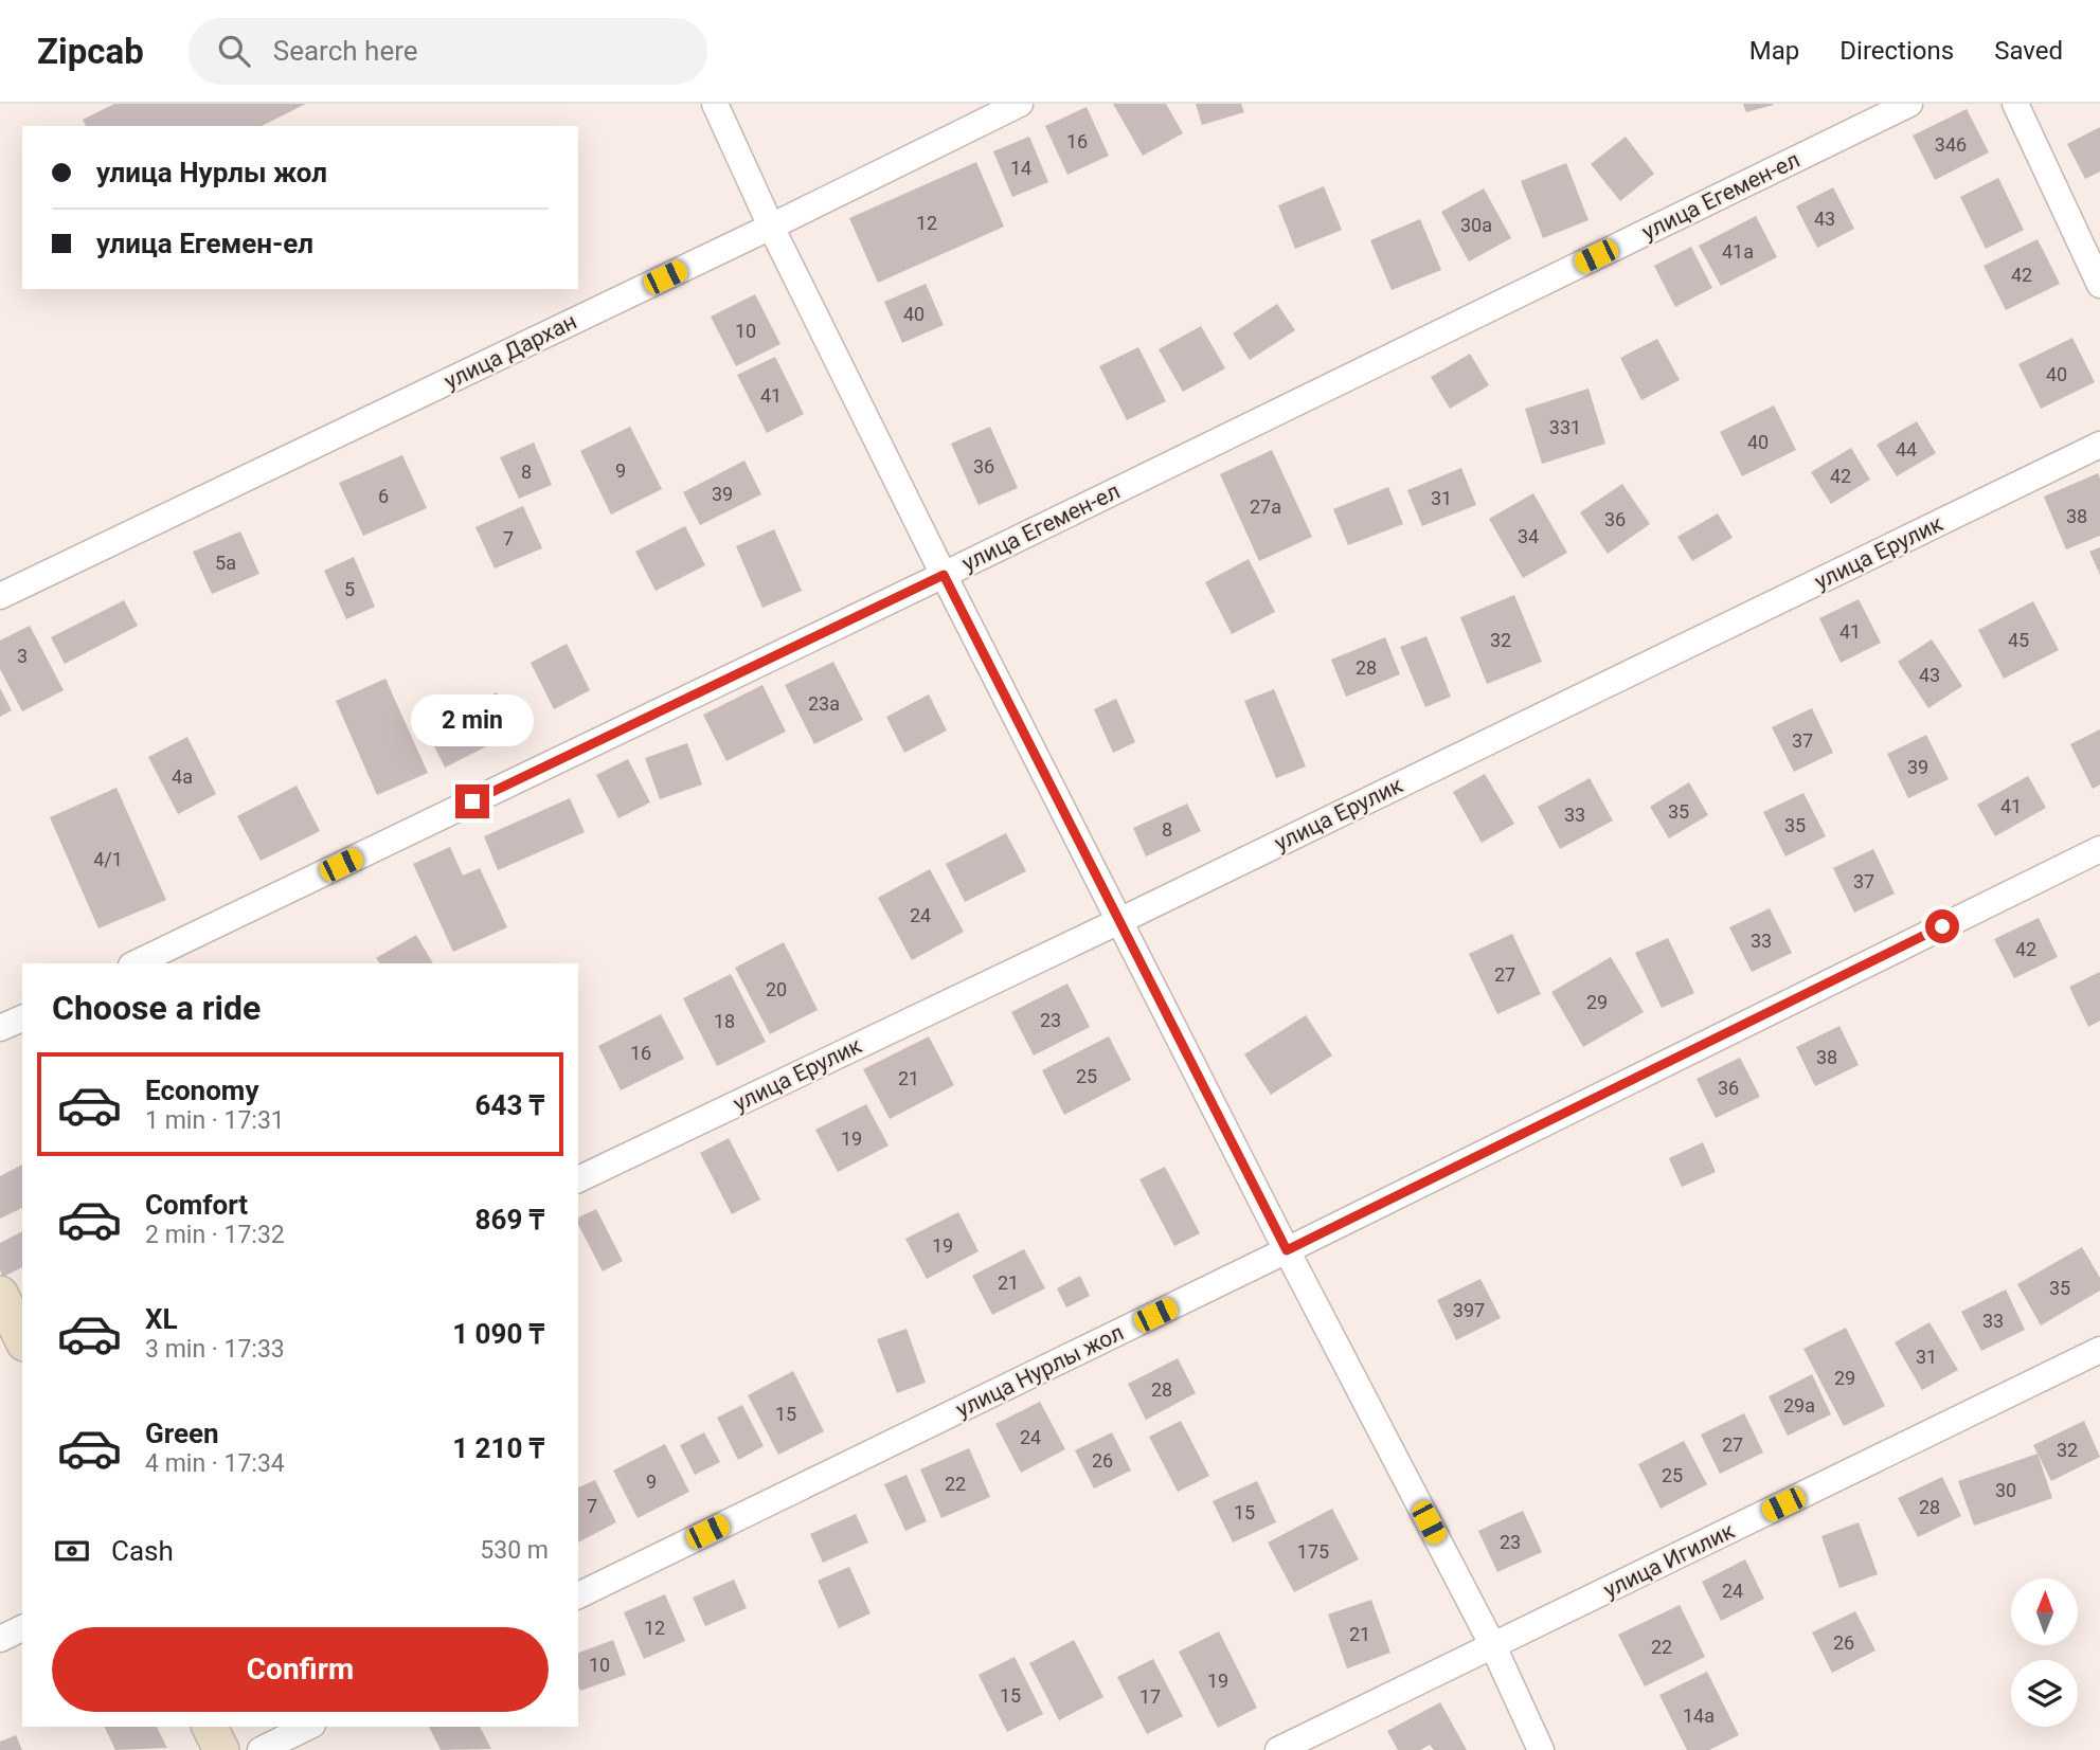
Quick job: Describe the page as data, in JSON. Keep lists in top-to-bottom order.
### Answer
{
  "streets": {
    "street": [
      "улица Егемен-ел",
      "улица Дархан",
      "улица Ерулик",
      "улица Нурлы жол",
      "улица Игилик"
    ]
  },
  "house_numbers": [
    "16",
    "346",
    "14",
    "43",
    "12",
    "30а",
    "41а",
    "42",
    "40",
    "10",
    "40",
    "41",
    "331",
    "40",
    "44",
    "36",
    "9",
    "8",
    "42",
    "39",
    "6",
    "31",
    "27а",
    "38",
    "36",
    "34",
    "7",
    "5а",
    "5",
    "41",
    "32",
    "45",
    "3",
    "28",
    "43",
    "23а",
    "37",
    "39",
    "4а",
    "41",
    "35",
    "33",
    "35",
    "8",
    "4/1",
    "37",
    "24",
    "33",
    "42",
    "27",
    "20",
    "29",
    "23",
    "18",
    "16",
    "38",
    "25",
    "21",
    "36",
    "19",
    "19",
    "21",
    "35",
    "397",
    "33",
    "31",
    "29",
    "28",
    "29а",
    "15",
    "24",
    "27",
    "32",
    "26",
    "25",
    "9",
    "22",
    "30",
    "7",
    "28",
    "15",
    "23",
    "175",
    "24",
    "12",
    "21",
    "26",
    "22",
    "10",
    "19",
    "15",
    "17",
    "14а"
  ],
  "north": "top",
  "page": {
    "header": "Zipcab",
    "search": "Search here",
    "nav": ["Map", "Directions", "Saved"],
    "banner": ["улица Нурлы жол", "улица Егемен-ел"],
    "bubble": "2 min",
    "heading": "Choose a ride",
    "list": [
      {
        "name": "Economy",
        "note": "1 min · 17:31",
        "value": "643 ₸"
      },
      {
        "name": "Comfort",
        "note": "2 min · 17:32",
        "value": "869 ₸"
      },
      {
        "name": "XL",
        "note": "3 min · 17:33",
        "value": "1 090 ₸"
      },
      {
        "name": "Green",
        "note": "4 min · 17:34",
        "value": "1 210 ₸"
      }
    ],
    "pay": ["Cash", "530 m"],
    "buttons": "Confirm"
  }
}
